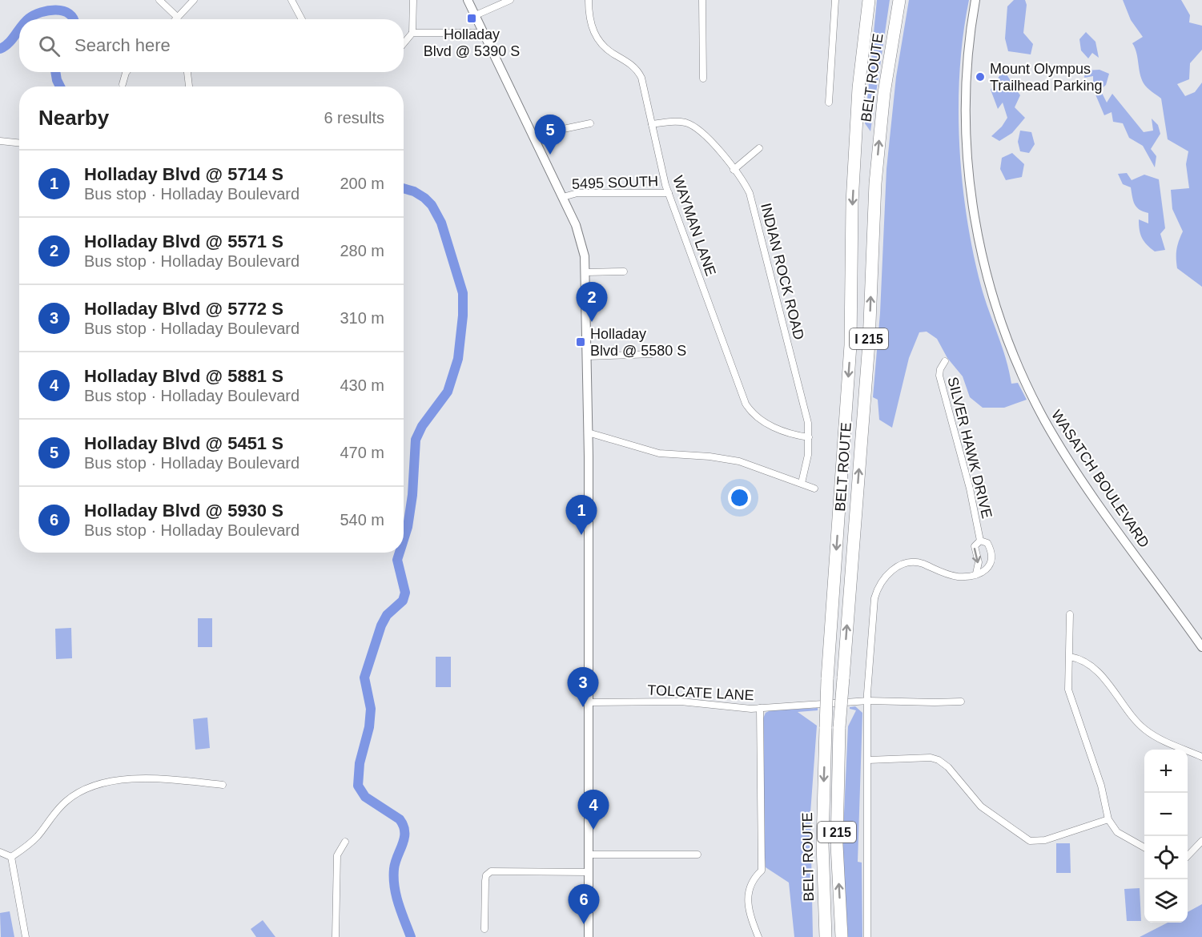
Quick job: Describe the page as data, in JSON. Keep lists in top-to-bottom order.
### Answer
{
  "streets": {
    "highway": ["BELT ROUTE", "I 215"],
    "main road": ["WASATCH BOULEVARD"],
    "street": [
      "5495 SOUTH",
      "WAYMAN LANE",
      "INDIAN ROCK ROAD",
      "SILVER HAWK DRIVE",
      "TOLCATE LANE"
    ]
  },
  "crossings": [
    ["5495 SOUTH", "WAYMAN LANE"],
    ["WAYMAN LANE", "INDIAN ROCK ROAD"]
  ],
  "places": {
    "transit": ["Holladay Blvd @ 5390 S", "Holladay Blvd @ 5580 S"],
    "other": ["Mount Olympus Trailhead Parking"]
  },
  "page": {
    "search": "Search here",
    "heading": ["Nearby", "6 results"],
    "pins": [
      "5",
      "2",
      "1",
      "3",
      "4",
      "6"
    ],
    "list": [
      {
        "mark": "1",
        "name": "Holladay Blvd @ 5714 S",
        "note": "Bus stop · Holladay Boulevard",
        "value": "200 m"
      },
      {
        "mark": "2",
        "name": "Holladay Blvd @ 5571 S",
        "note": "Bus stop · Holladay Boulevard",
        "value": "280 m"
      },
      {
        "mark": "3",
        "name": "Holladay Blvd @ 5772 S",
        "note": "Bus stop · Holladay Boulevard",
        "value": "310 m"
      },
      {
        "mark": "4",
        "name": "Holladay Blvd @ 5881 S",
        "note": "Bus stop · Holladay Boulevard",
        "value": "430 m"
      },
      {
        "mark": "5",
        "name": "Holladay Blvd @ 5451 S",
        "note": "Bus stop · Holladay Boulevard",
        "value": "470 m"
      },
      {
        "mark": "6",
        "name": "Holladay Blvd @ 5930 S",
        "note": "Bus stop · Holladay Boulevard",
        "value": "540 m"
      }
    ],
    "map_buttons": ["+", "−"]
  }
}
